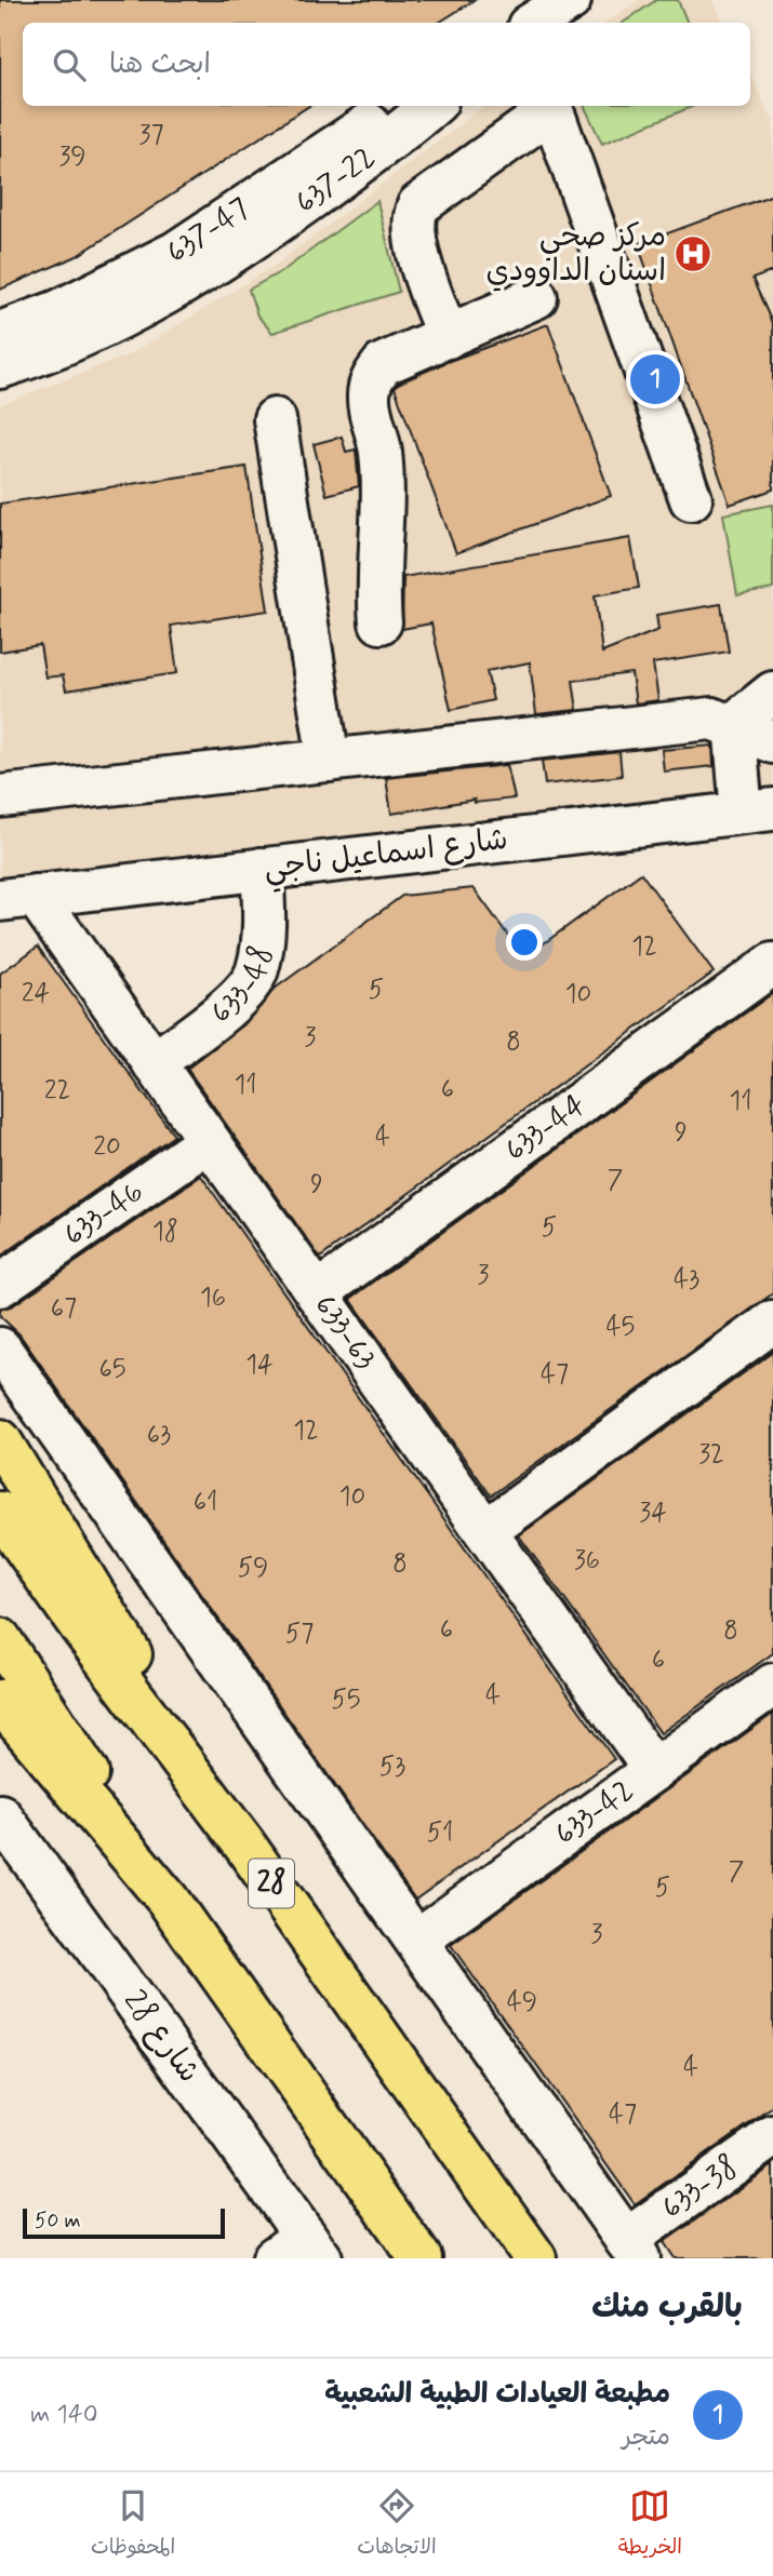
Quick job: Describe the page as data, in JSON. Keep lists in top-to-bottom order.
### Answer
{
  "streets": {
    "highway": ["28"],
    "street": [
      "637-22",
      "637-47",
      "شارع اسماعيل ناجي",
      "633-48",
      "633-44",
      "633-46",
      "633-63",
      "633-42",
      "شارع 28",
      "633-38"
    ]
  },
  "crossings": [
    ["شارع اسماعيل ناجي", "633-48"],
    ["شارع اسماعيل ناجي", "633-63"],
    ["633-48", "633-63"],
    ["633-44", "633-63"],
    ["633-46", "633-63"],
    ["633-63", "633-42"]
  ],
  "places": {
    "hospital": ["مركز صحي اسنان الداوودي"]
  },
  "house_numbers": [
    "37",
    "39",
    "12",
    "5",
    "24",
    "10",
    "3",
    "8",
    "11",
    "6",
    "22",
    "11",
    "9",
    "4",
    "20",
    "7",
    "9",
    "5",
    "18",
    "3",
    "43",
    "16",
    "67",
    "45",
    "14",
    "65",
    "47",
    "12",
    "63",
    "32",
    "10",
    "61",
    "34",
    "36",
    "8",
    "59",
    "6",
    "8",
    "57",
    "6",
    "4",
    "55",
    "53",
    "51",
    "7",
    "5",
    "3",
    "49",
    "4",
    "47"
  ],
  "scale_bar": "50 m",
  "page": {
    "search": "ابحث هنا",
    "pins": "1",
    "scale": "50 m",
    "heading": "بالقرب منك",
    "list": [
      {
        "mark": "1",
        "name": "مطبعة العيادات الطبية الشعبية",
        "note": "متجر",
        "value": "140 m"
      }
    ],
    "nav": ["الخريطة", "الاتجاهات", "المحفوظات"]
  }
}
